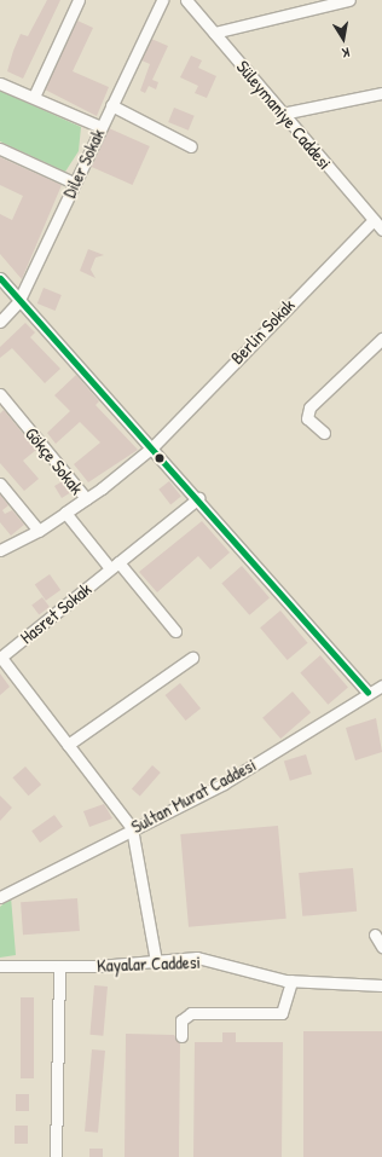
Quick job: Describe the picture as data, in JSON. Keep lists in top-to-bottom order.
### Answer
{
  "streets": {
    "street": [
      "Süleymaniye Caddesi",
      "Diler Sokak",
      "Berlin Sokak",
      "Gökçe Sokak",
      "Hasret Sokak",
      "Sultan Murat Caddesi",
      "Kayalar Caddesi"
    ]
  },
  "crossings": [
    ["Süleymaniye Caddesi", "Berlin Sokak"],
    ["Berlin Sokak", "Gökçe Sokak"],
    ["Gökçe Sokak", "Hasret Sokak"]
  ],
  "north": "bottom"
}
